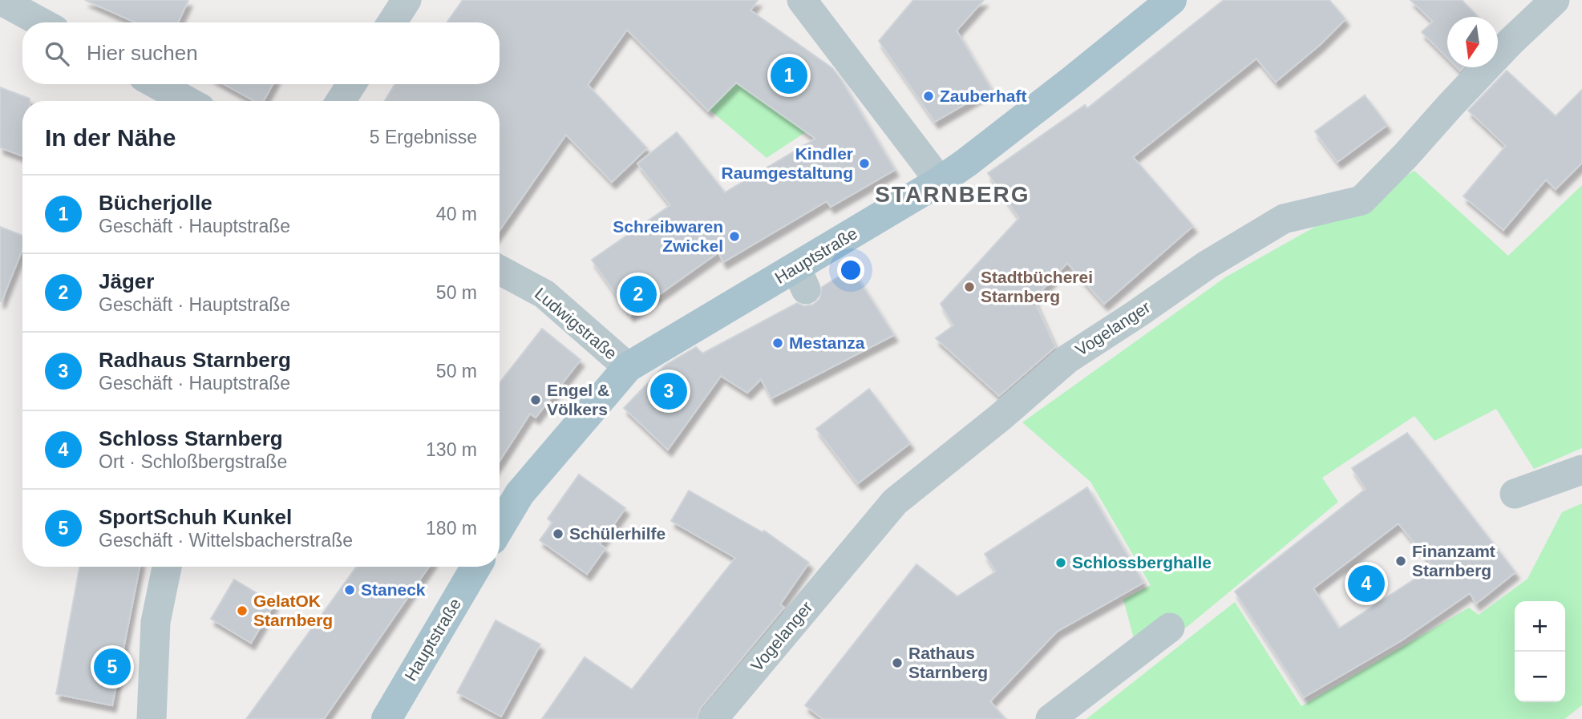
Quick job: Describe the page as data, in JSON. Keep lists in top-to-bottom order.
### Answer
{
  "streets": {
    "main road": ["Hauptstraße"],
    "street": ["Ludwigstraße", "Vogelanger"]
  },
  "crossings": [
    ["Hauptstraße", "Ludwigstraße"]
  ],
  "districts": ["STARNBERG"],
  "places": [
    "Zauberhaft",
    "Kindler Raumgestaltung",
    "Schreibwaren Zwickel",
    "Stadtbücherei Starnberg",
    "Mestanza",
    "Engel & Völkers",
    "Schülerhilfe",
    "Finanzamt Starnberg",
    "Schlossberghalle",
    "Staneck",
    "GelatOK Starnberg",
    "Rathaus Starnberg"
  ],
  "north": "bottom",
  "page": {
    "search": "Hier suchen",
    "pins": [
      "1",
      "2",
      "3",
      "4",
      "5"
    ],
    "heading": ["In der Nähe", "5 Ergebnisse"],
    "list": [
      {
        "mark": "1",
        "name": "Bücherjolle",
        "note": "Geschäft · Hauptstraße",
        "value": "40 m"
      },
      {
        "mark": "2",
        "name": "Jäger",
        "note": "Geschäft · Hauptstraße",
        "value": "50 m"
      },
      {
        "mark": "3",
        "name": "Radhaus Starnberg",
        "note": "Geschäft · Hauptstraße",
        "value": "50 m"
      },
      {
        "mark": "4",
        "name": "Schloss Starnberg",
        "note": "Ort · Schloßbergstraße",
        "value": "130 m"
      },
      {
        "mark": "5",
        "name": "SportSchuh Kunkel",
        "note": "Geschäft · Wittelsbacherstraße",
        "value": "180 m"
      }
    ],
    "map_buttons": ["+", "−"]
  }
}
